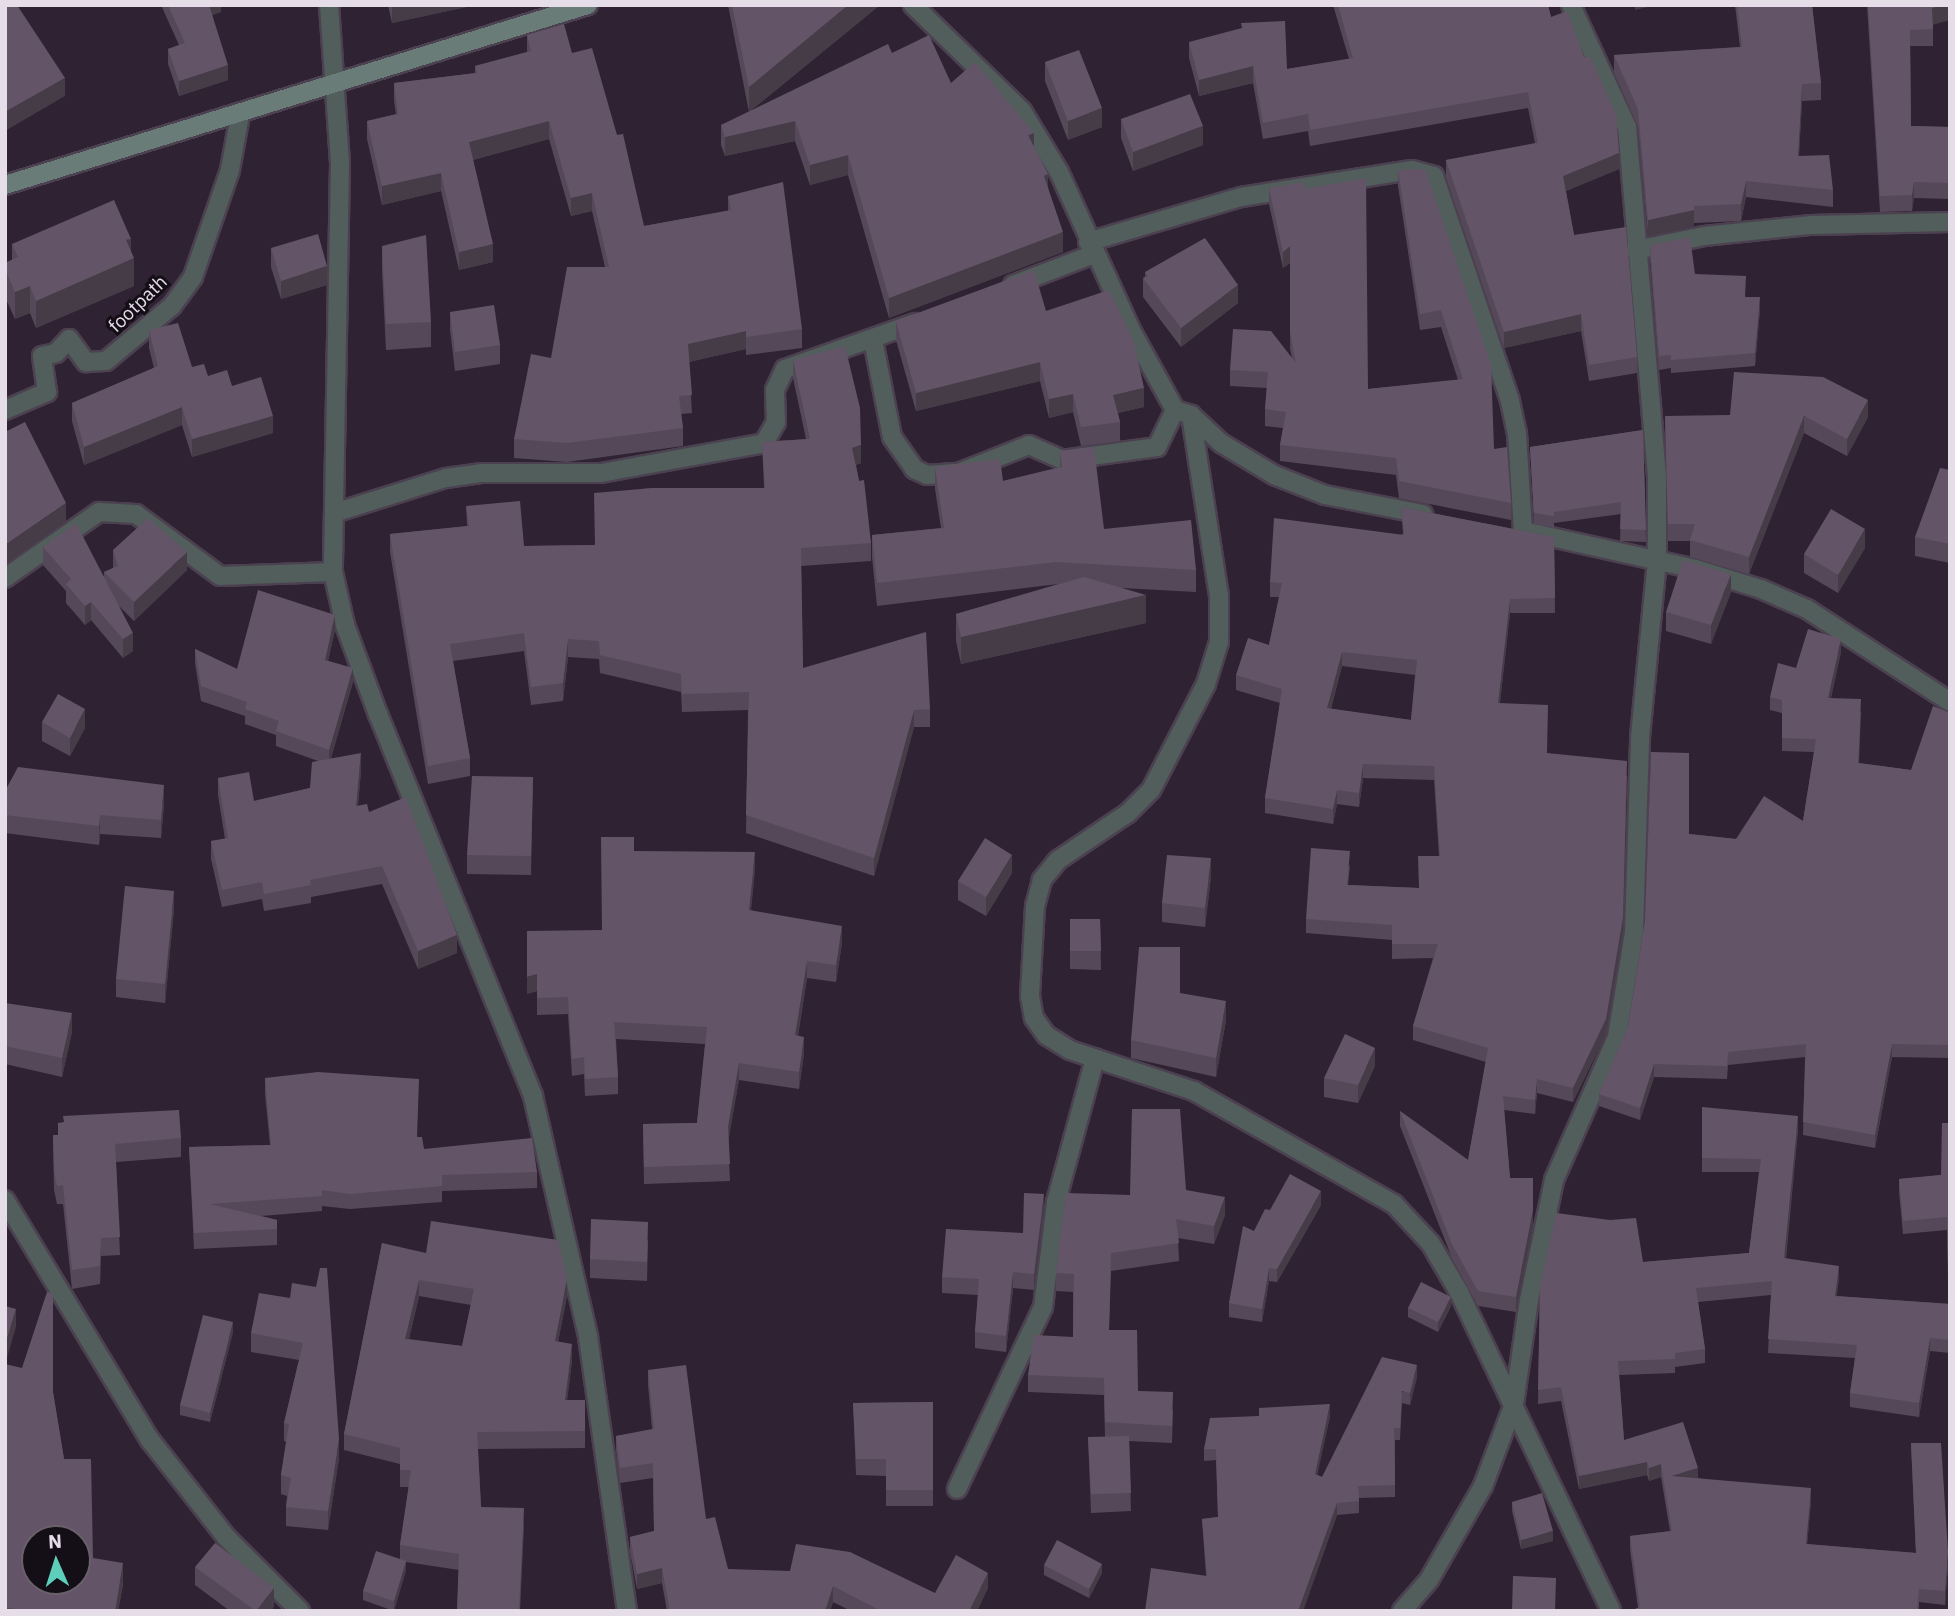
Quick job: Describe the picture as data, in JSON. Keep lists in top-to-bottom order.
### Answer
{
  "streets": {
    "street": ["footpath"]
  },
  "north": "top"
}
